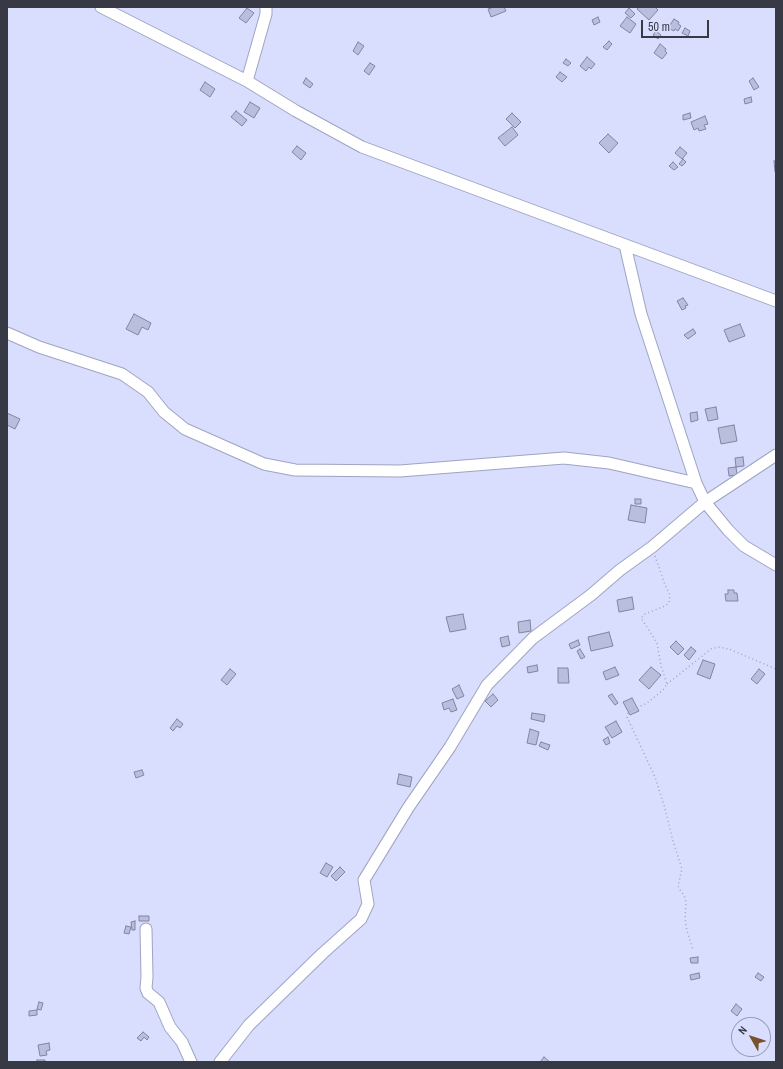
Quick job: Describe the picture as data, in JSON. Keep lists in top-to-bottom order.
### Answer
{
  "scale_bar": "50 m",
  "north": "top left"
}
